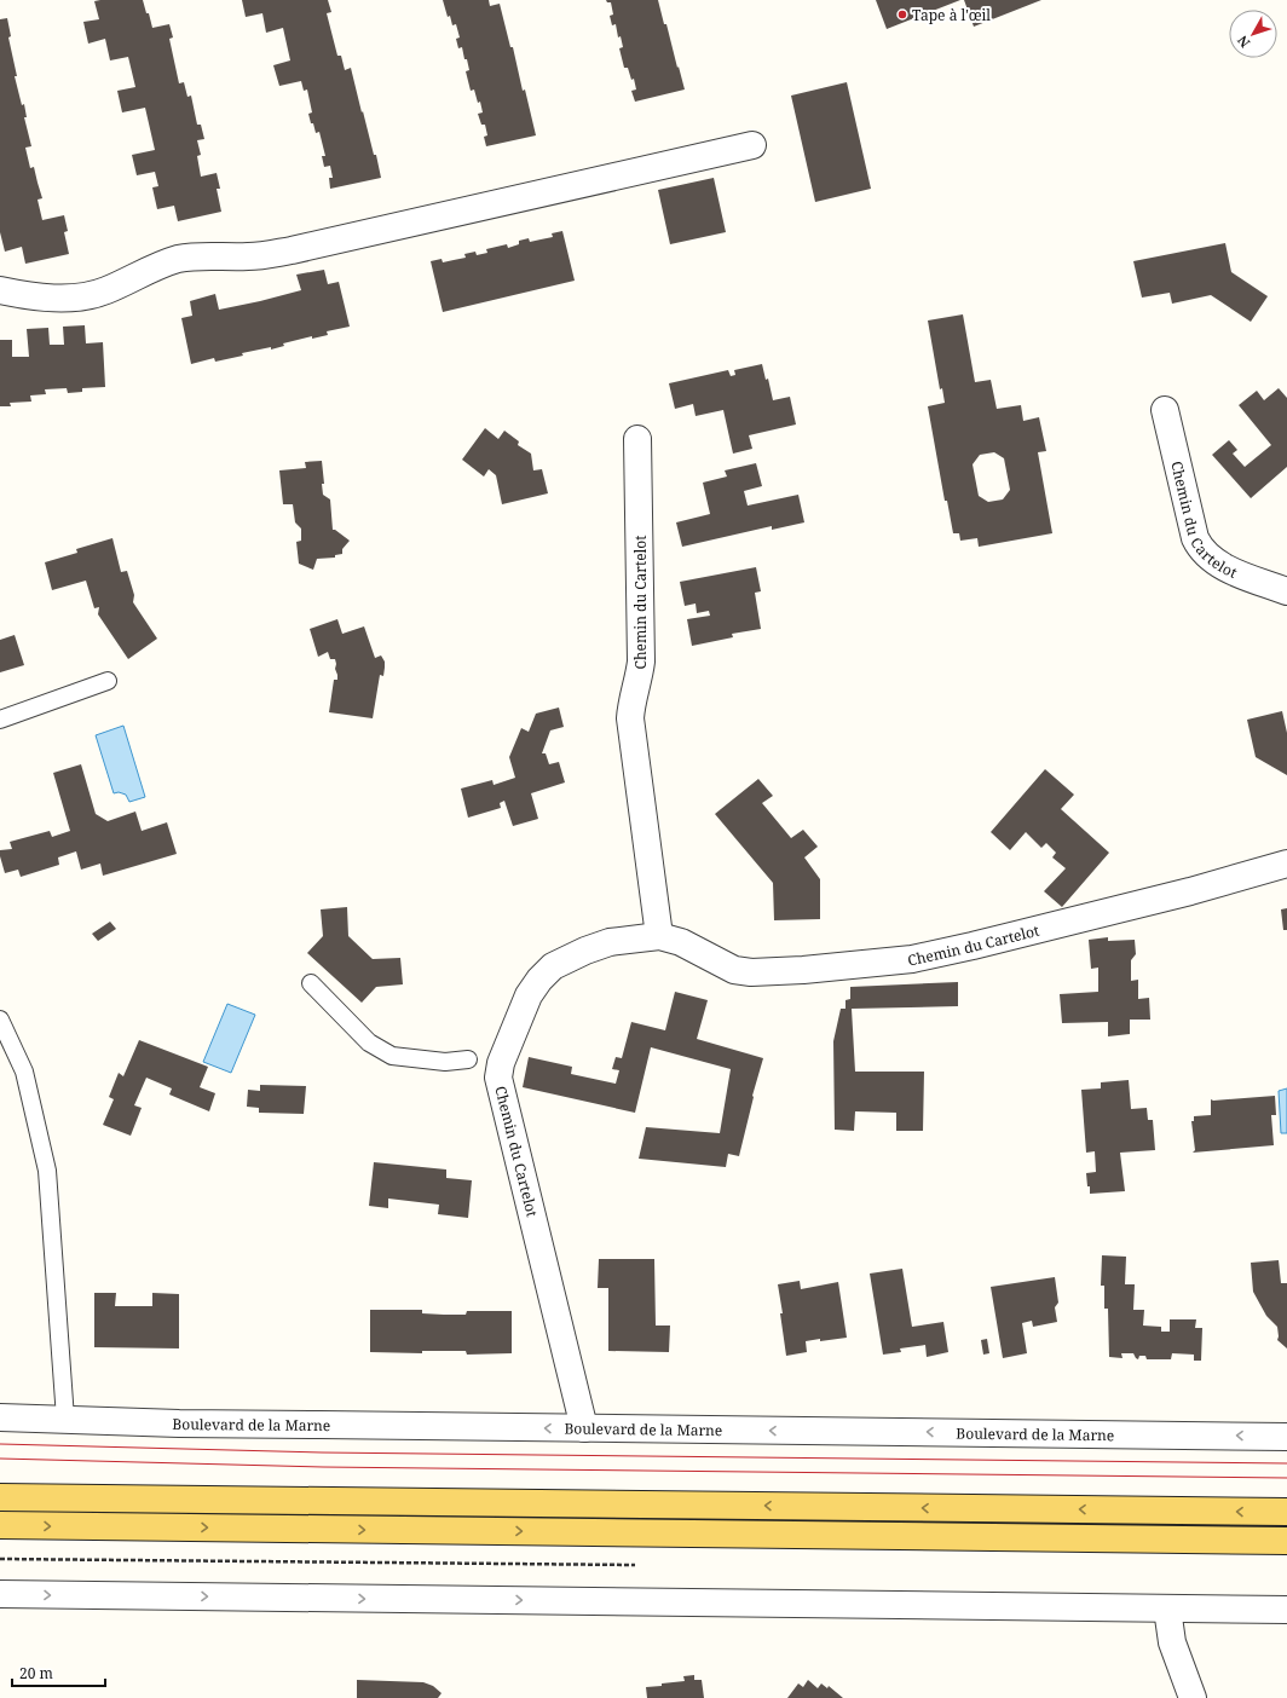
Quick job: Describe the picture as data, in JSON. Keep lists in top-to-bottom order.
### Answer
{
  "streets": {
    "street": ["Chemin du Cartelot", "Boulevard de la Marne"]
  },
  "crossings": [
    ["Chemin du Cartelot", "Boulevard de la Marne"]
  ],
  "places": ["Tape à l'œil"],
  "scale_bar": "20 m",
  "north": "bottom left"
}
